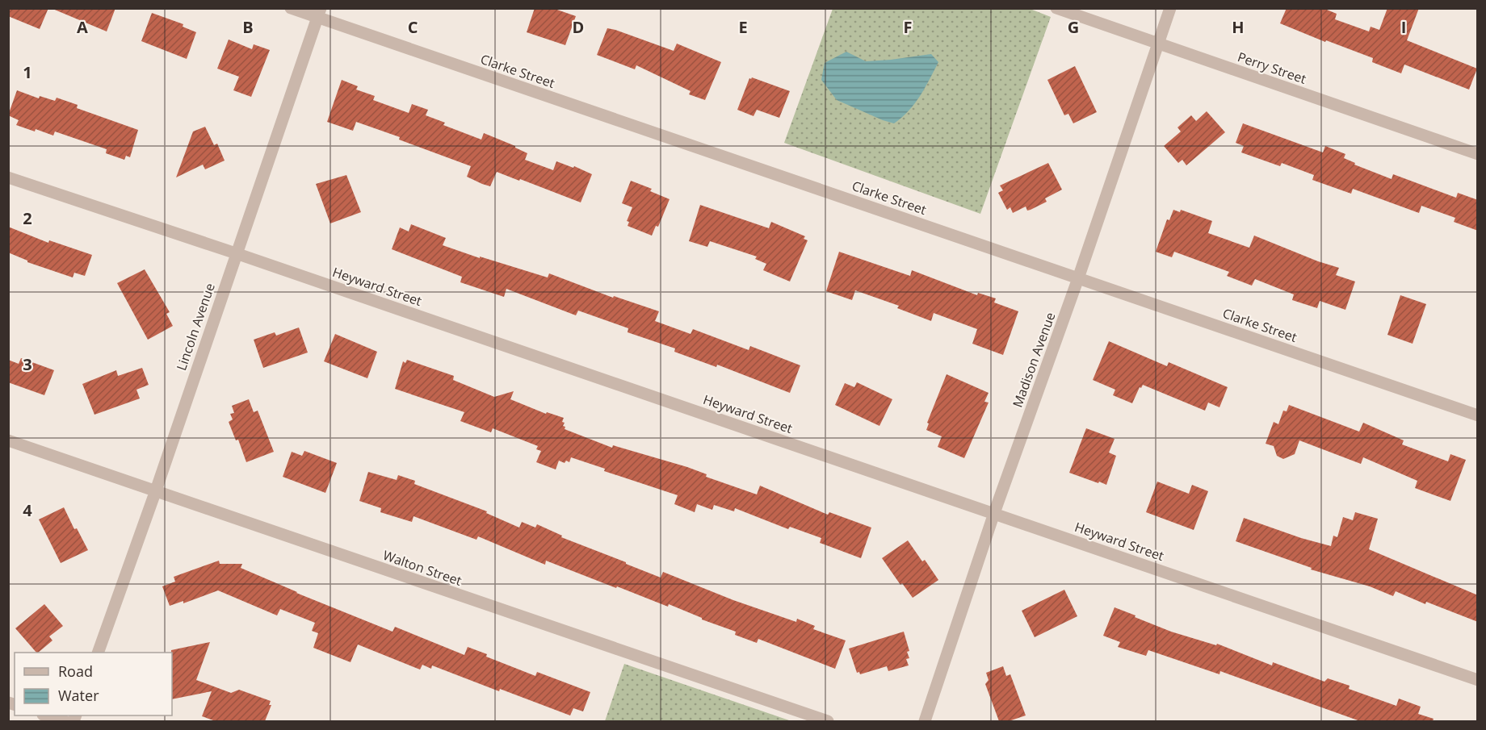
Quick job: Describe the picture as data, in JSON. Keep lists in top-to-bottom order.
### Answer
{
  "streets": {
    "street": [
      "Perry Street",
      "Clarke Street",
      "Heyward Street",
      "Lincoln Avenue",
      "Madison Avenue",
      "Walton Street"
    ]
  },
  "crossings": [
    ["Perry Street", "Madison Avenue"],
    ["Clarke Street", "Lincoln Avenue"],
    ["Clarke Street", "Madison Avenue"],
    ["Heyward Street", "Lincoln Avenue"],
    ["Heyward Street", "Madison Avenue"],
    ["Lincoln Avenue", "Walton Street"]
  ],
  "legend": ["Road", "Water"],
  "grid": {
    "columns": [
      "A",
      "B",
      "C",
      "D",
      "E",
      "F",
      "G",
      "H",
      "I"
    ],
    "rows": [
      "1",
      "2",
      "3",
      "4"
    ]
  }
}
